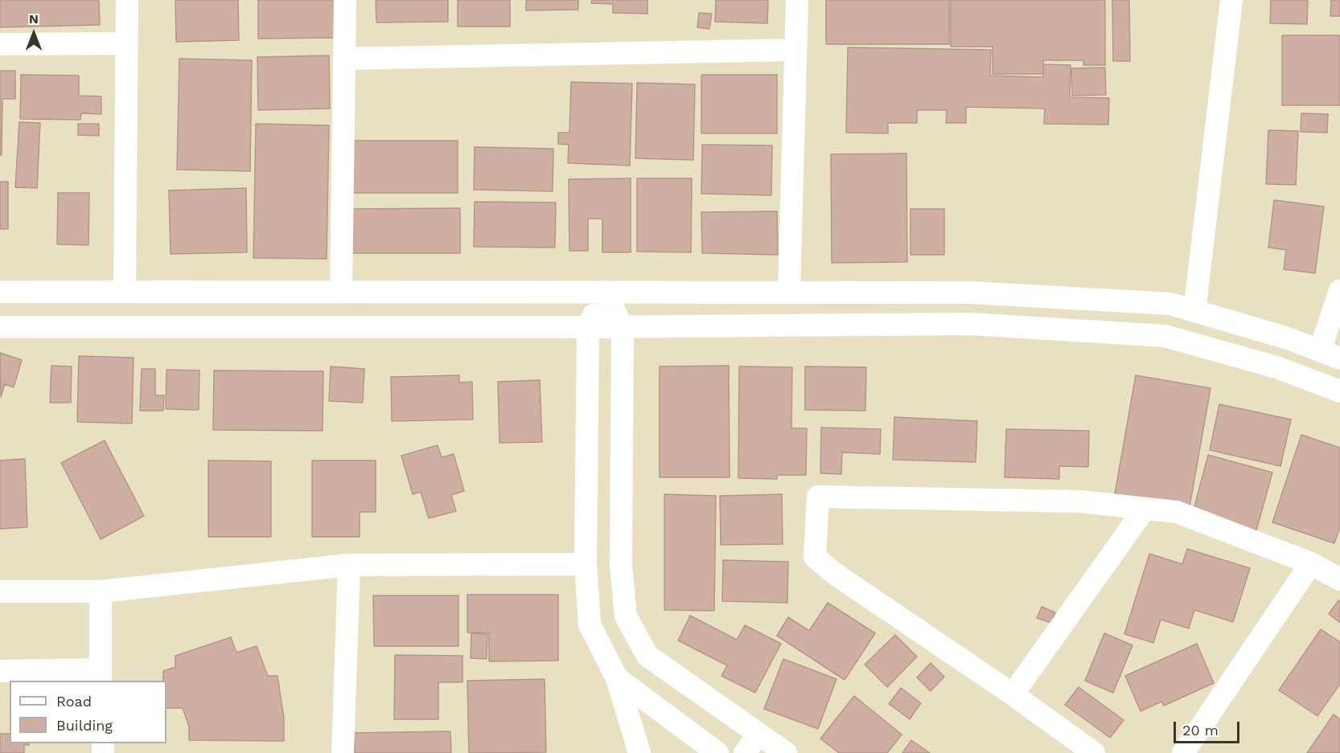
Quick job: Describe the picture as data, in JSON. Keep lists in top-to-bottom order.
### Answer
{
  "legend": ["Road", "Building"],
  "scale_bar": "20 m",
  "north": "top"
}
